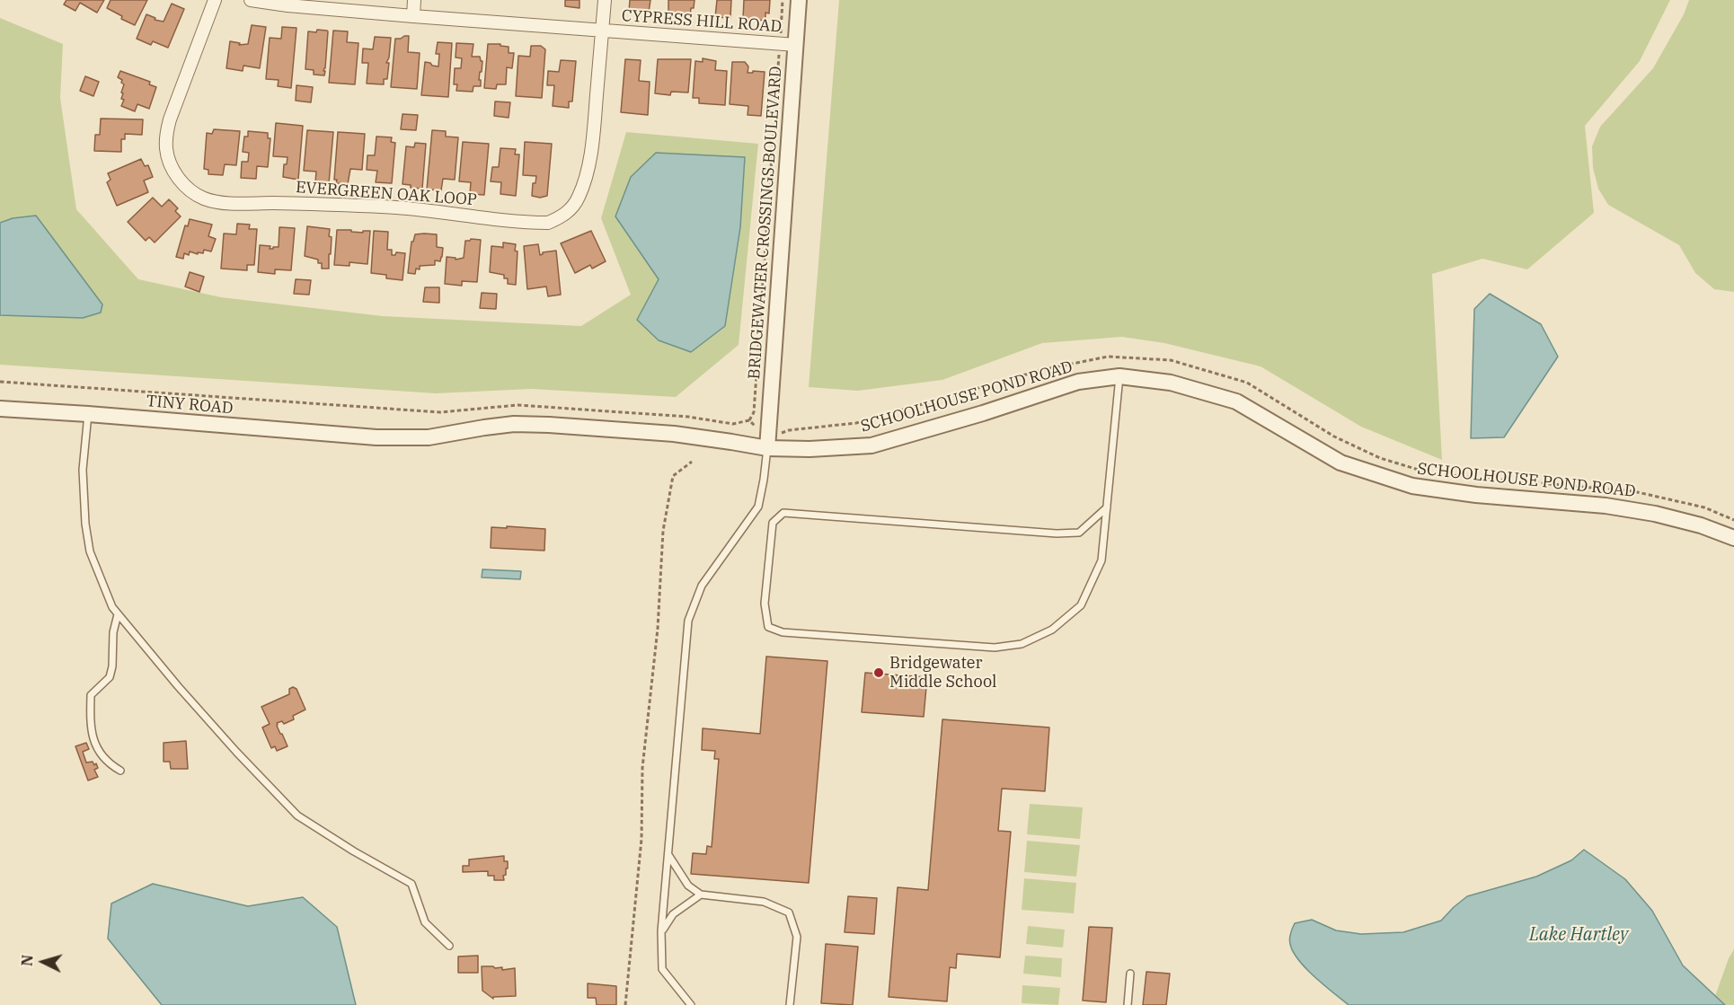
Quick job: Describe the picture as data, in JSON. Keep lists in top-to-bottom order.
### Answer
{
  "streets": {
    "street": [
      "CYPRESS HILL ROAD",
      "EVERGREEN OAK LOOP",
      "BRIDGEWATER CROSSINGS BOULEVARD",
      "SCHOOLHOUSE POND ROAD",
      "TINY ROAD"
    ]
  },
  "crossings": [
    ["CYPRESS HILL ROAD", "EVERGREEN OAK LOOP"],
    ["CYPRESS HILL ROAD", "BRIDGEWATER CROSSINGS BOULEVARD"],
    ["BRIDGEWATER CROSSINGS BOULEVARD", "SCHOOLHOUSE POND ROAD"],
    ["SCHOOLHOUSE POND ROAD", "TINY ROAD"]
  ],
  "water": ["Lake Hartley"],
  "places": ["Bridgewater Middle School"],
  "north": "left"
}
